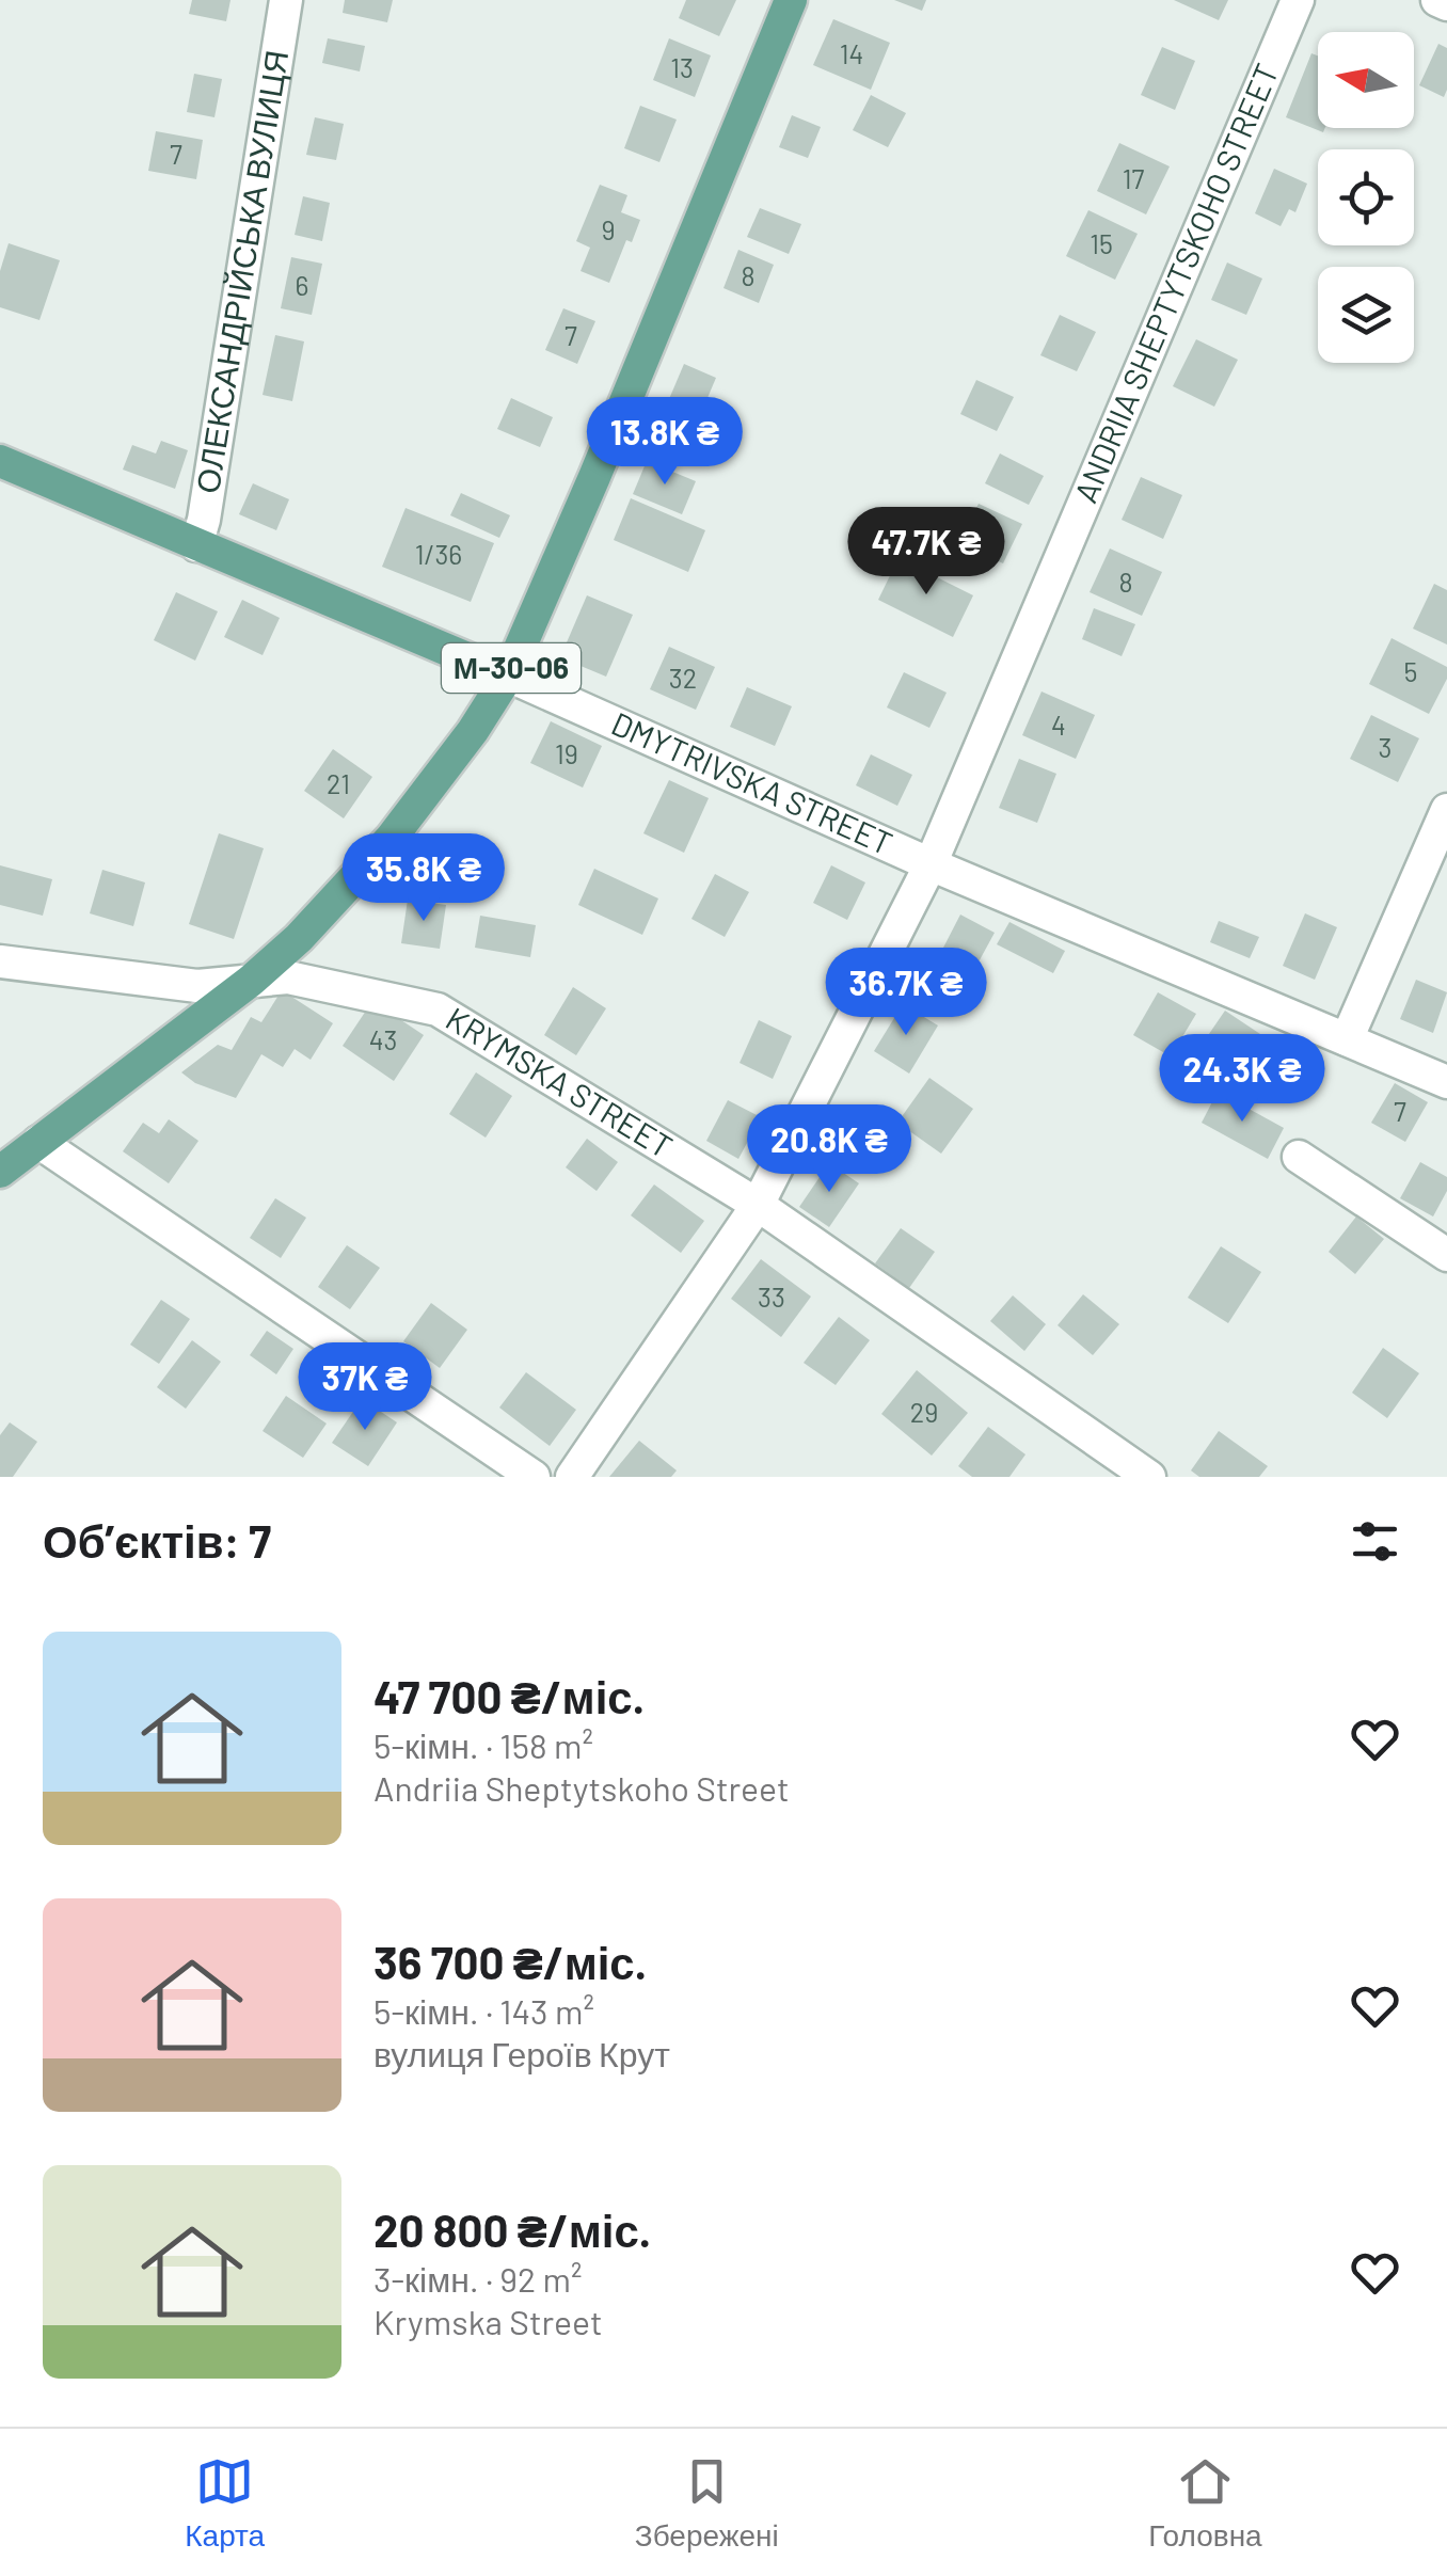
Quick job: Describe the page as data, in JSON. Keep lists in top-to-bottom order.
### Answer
{
  "streets": {
    "main road": ["М-30-06", "DMYTRIVSKA STREET"],
    "street": ["ОЛЕКСАНДРІЙСЬКА ВУЛИЦЯ", "ANDRIIA SHEPTYTSKOHO STREET", "KRYMSKA STREET"]
  },
  "crossings": [
    ["ОЛЕКСАНДРІЙСЬКА ВУЛИЦЯ", "DMYTRIVSKA STREET"],
    ["ANDRIIA SHEPTYTSKOHO STREET", "DMYTRIVSKA STREET"],
    ["ANDRIIA SHEPTYTSKOHO STREET", "KRYMSKA STREET"],
    ["М-30-06", "DMYTRIVSKA STREET"],
    ["М-30-06", "KRYMSKA STREET"]
  ],
  "house_numbers": [
    "14",
    "13",
    "7",
    "17",
    "9",
    "15",
    "8",
    "6",
    "7",
    "1/36",
    "8",
    "5",
    "32",
    "4",
    "3",
    "19",
    "21",
    "43",
    "7",
    "33",
    "29"
  ],
  "north": "left",
  "page": {
    "price": [
      "13.8K ₴",
      "47.7K ₴",
      "35.8K ₴",
      "36.7K ₴",
      "24.3K ₴",
      "20.8K ₴",
      "37K ₴"
    ],
    "heading": "Об’єктів: 7",
    "list": [
      {
        "name": "47 700 ₴/міс.",
        "note": "5-кімн. · 158 m² · Andriia Sheptytskoho Street"
      },
      {
        "name": "36 700 ₴/міс.",
        "note": "5-кімн. · 143 m² · вулиця Героїв Крут"
      },
      {
        "name": "20 800 ₴/міс.",
        "note": "3-кімн. · 92 m² · Krymska Street"
      }
    ],
    "tabs": ["Карта", "Збережені", "Головна"]
  }
}
